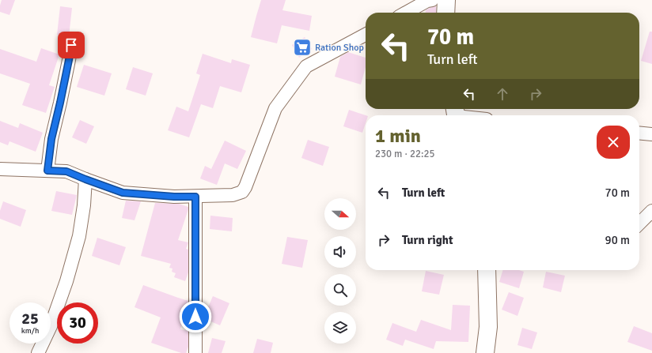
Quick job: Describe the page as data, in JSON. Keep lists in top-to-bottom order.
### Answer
{
  "places": {
    "supermarket": ["Ration Shop"]
  },
  "north": "right",
  "page": {
    "turn": ["70 m", "Turn left"],
    "heading": ["1 min", "230 m · 22:25"],
    "list": [
      {
        "name": "Turn left",
        "value": "70 m"
      },
      {
        "name": "Turn right",
        "value": "90 m"
      }
    ],
    "speed": "25 km/h",
    "limit": "30"
  }
}
